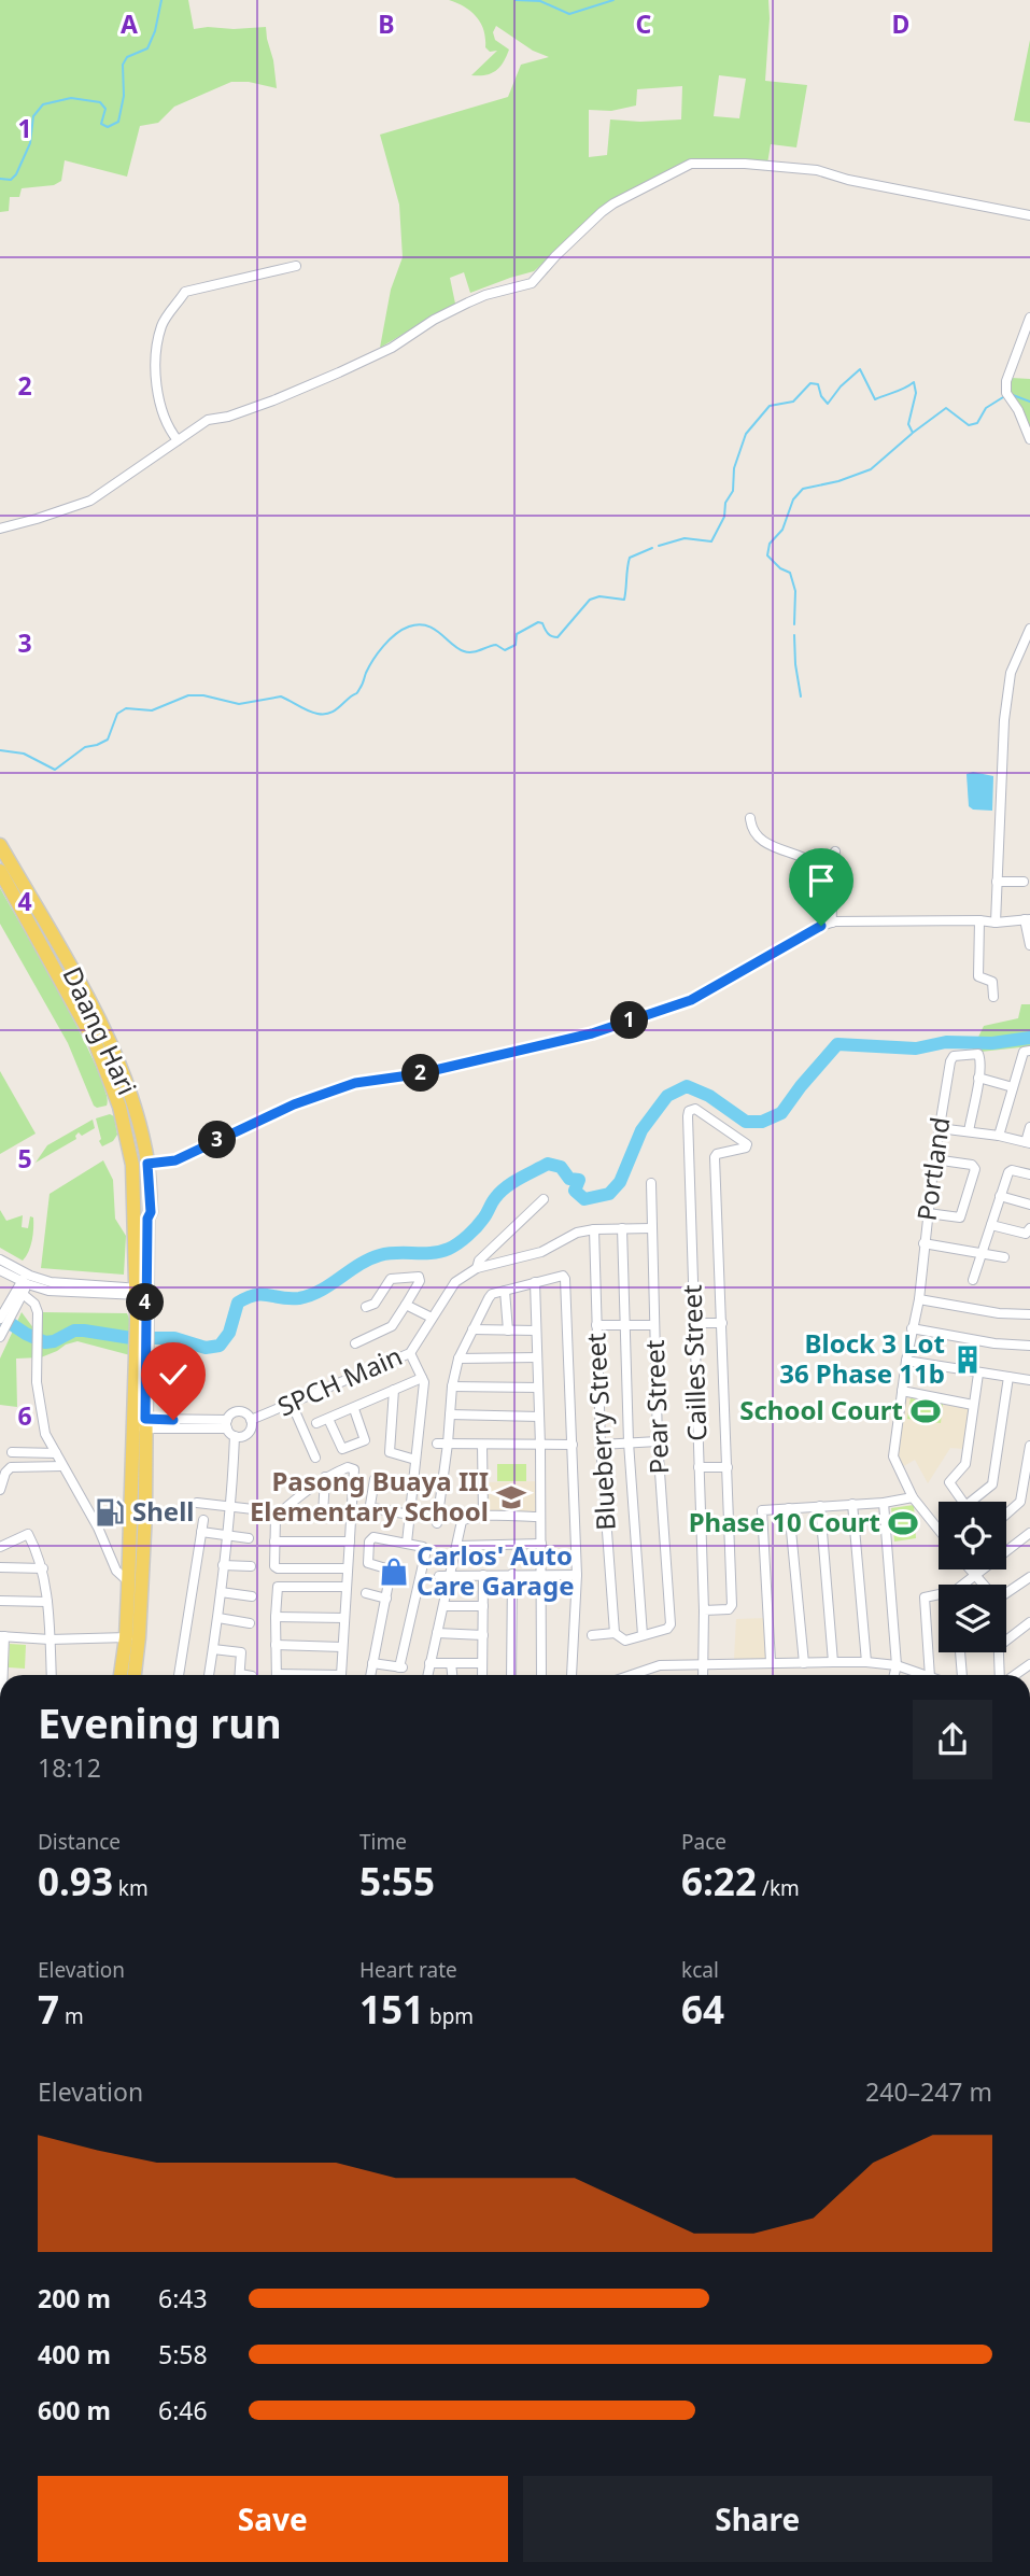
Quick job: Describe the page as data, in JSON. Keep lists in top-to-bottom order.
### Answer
{
  "streets": {
    "main road": ["Daang Hari"],
    "street": [
      "Portland",
      "Cailles Street",
      "SPCH Main",
      "Pear Street",
      "Blueberry Street"
    ]
  },
  "crossings": [
    ["Daang Hari", "SPCH Main"],
    ["SPCH Main", "Pear Street"],
    ["SPCH Main", "Blueberry Street"]
  ],
  "places": {
    "building": ["Block 3 Lot 36 Phase 11b"],
    "sports": ["School Court", "Phase 10 Court"],
    "school or university": ["Pasong Buaya III Elementary School"],
    "fuel station": ["Shell"],
    "shop": ["Carlos' Auto Care Garage"]
  },
  "page": {
    "pins": [
      "1",
      "2",
      "3",
      "4"
    ],
    "heading": ["Evening run", "18:12"],
    "stats": [
      ["Distance", "0.93 km"],
      ["Time", "5:55"],
      ["Pace", "6:22 /km"],
      ["Elevation", "7 m"],
      ["Heart rate", "151 bpm"],
      ["kcal", "64"]
    ],
    "chart": ["Elevation", "240–247 m"],
    "list": [
      {
        "name": "200 m",
        "note": "6:43"
      },
      {
        "name": "400 m",
        "note": "5:58"
      },
      {
        "name": "600 m",
        "note": "6:46"
      }
    ],
    "buttons": ["Save", "Share"]
  },
  "grid": {
    "columns": [
      "A",
      "B",
      "C",
      "D"
    ],
    "rows": [
      "1",
      "2",
      "3",
      "4",
      "5",
      "6"
    ]
  }
}
